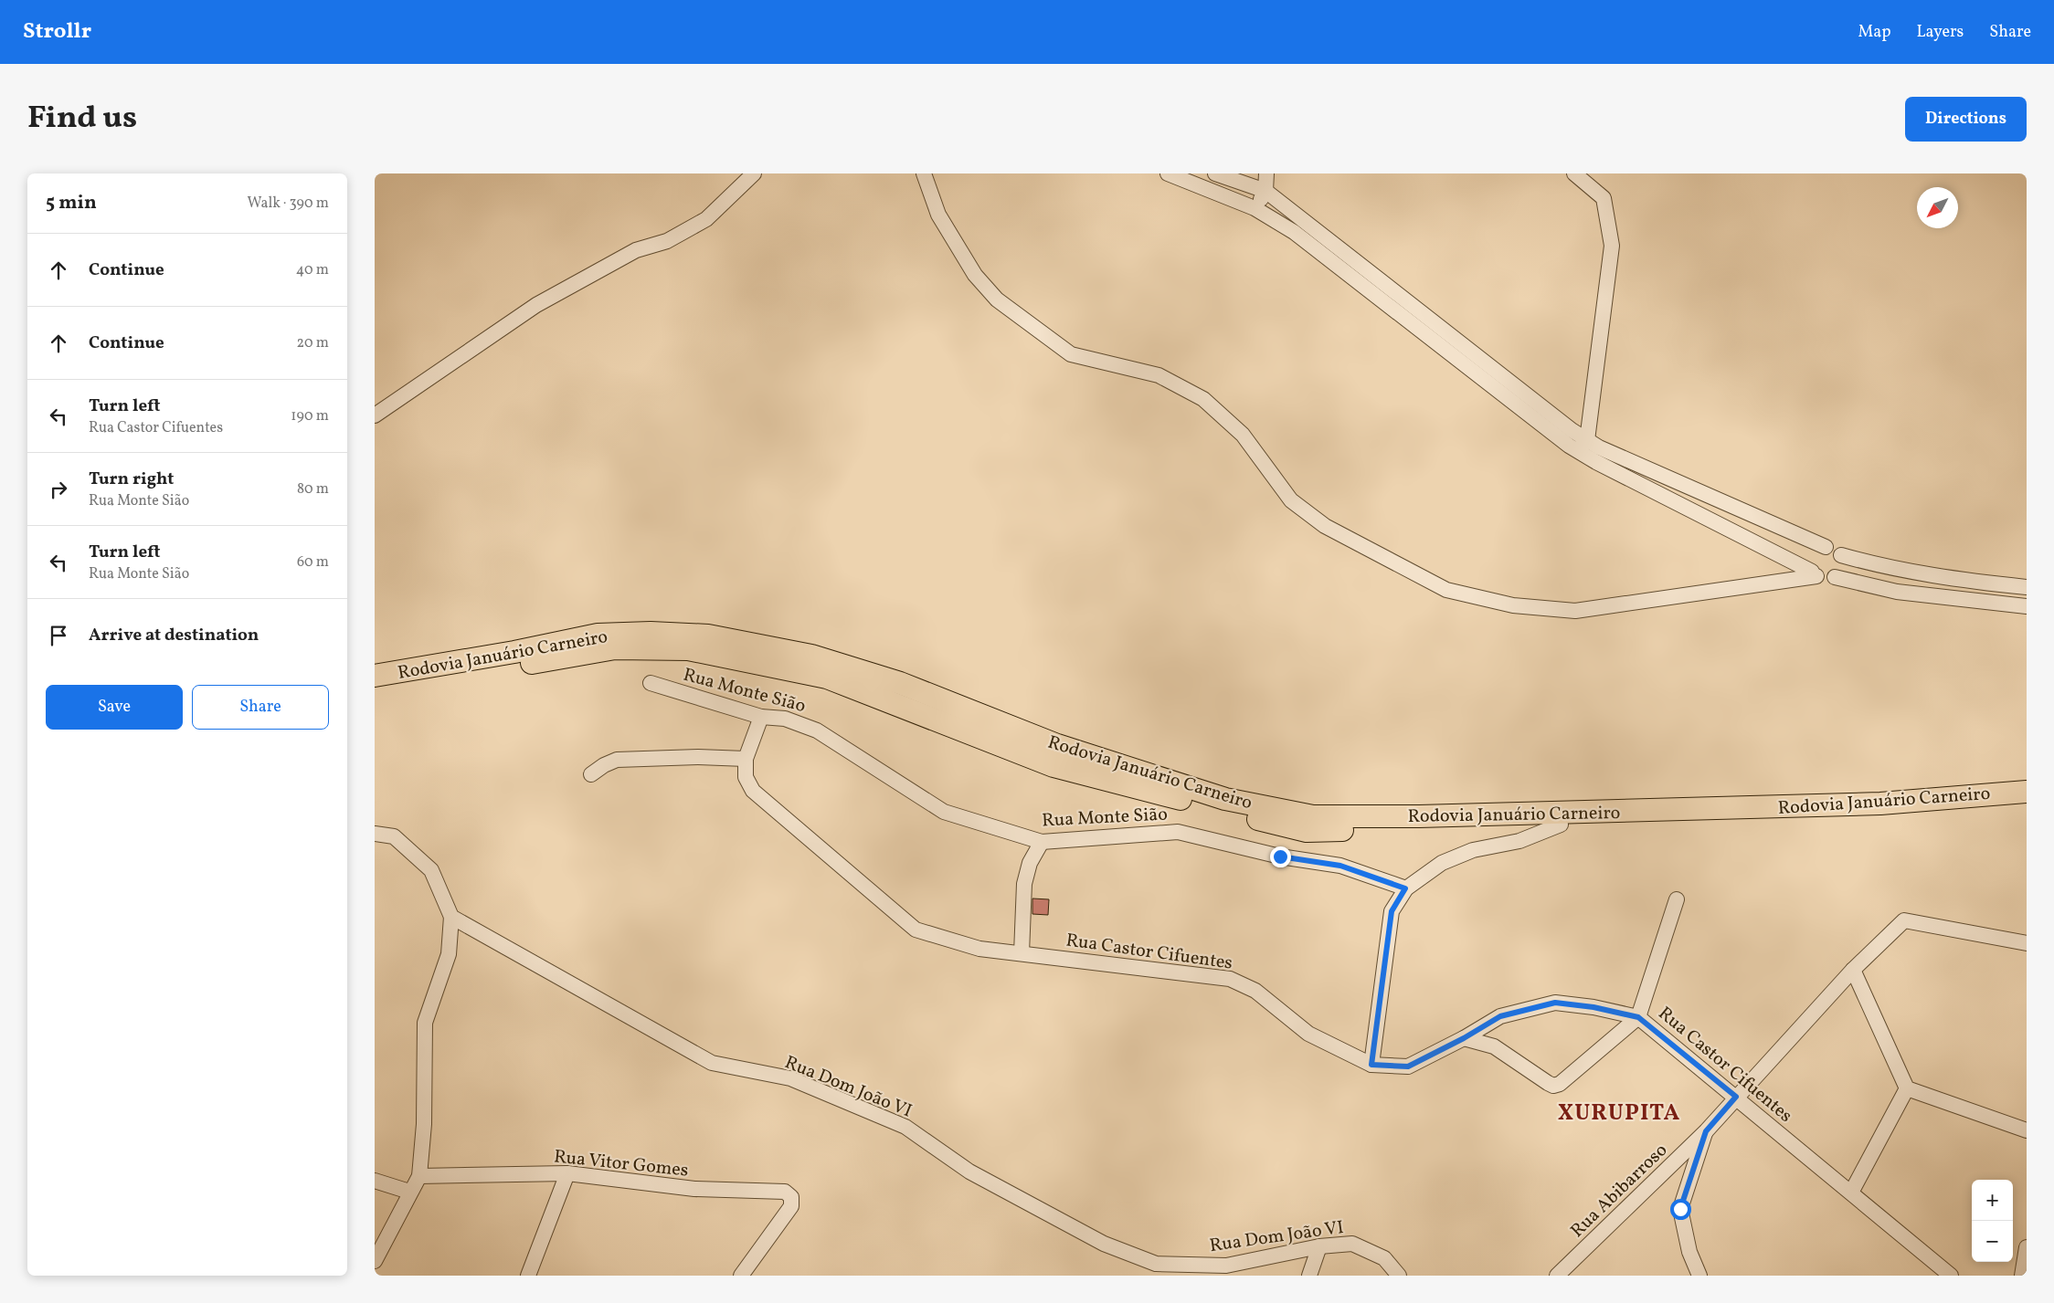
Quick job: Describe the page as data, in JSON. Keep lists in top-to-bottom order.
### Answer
{
  "streets": {
    "highway": ["Rodovia Januário Carneiro"],
    "street": [
      "Rua Monte Sião",
      "Rua Castor Cifuentes",
      "Rua Dom João VI",
      "Rua Vitor Gomes",
      "Rua Abibarroso"
    ]
  },
  "crossings": [
    ["Rua Monte Sião", "Rua Castor Cifuentes"],
    ["Rua Castor Cifuentes", "Rua Abibarroso"]
  ],
  "districts": ["XURUPITA"],
  "north": "bottom left",
  "page": {
    "header": "Strollr",
    "nav": ["Map", "Layers", "Share"],
    "title": "Find us",
    "buttons": [
      "Directions",
      ["Save", "Share"]
    ],
    "heading": ["5 min", "Walk · 390 m"],
    "list": [
      ["Continue", "40 m"],
      ["Continue", "20 m"],
      ["Turn left", "Rua Castor Cifuentes", "190 m"],
      ["Turn right", "Rua Monte Sião", "80 m"],
      ["Turn left", "Rua Monte Sião", "60 m"],
      "Arrive at destination"
    ],
    "map_buttons": ["+", "−"]
  }
}
